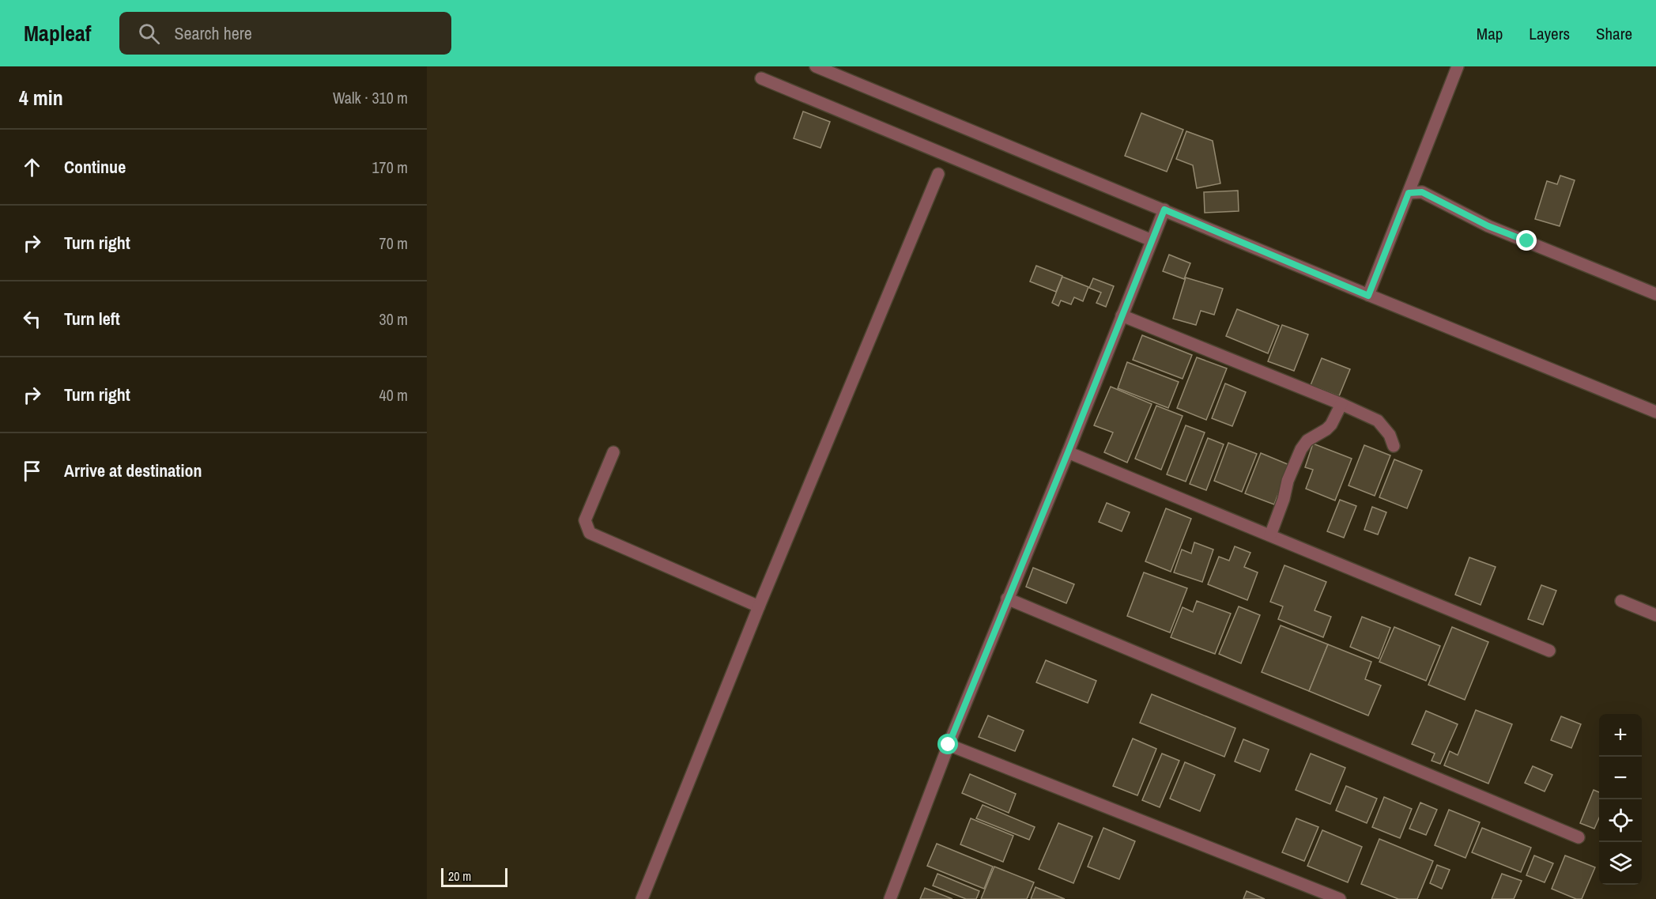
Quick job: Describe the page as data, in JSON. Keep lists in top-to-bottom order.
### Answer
{
  "scale_bar": "20 m",
  "page": {
    "header": "Mapleaf",
    "search": "Search here",
    "nav": ["Map", "Layers", "Share"],
    "heading": ["4 min", "Walk · 310 m"],
    "list": [
      ["Continue", "170 m"],
      ["Turn right", "70 m"],
      ["Turn left", "30 m"],
      ["Turn right", "40 m"],
      "Arrive at destination"
    ],
    "map_buttons": ["+", "−"],
    "scale": "20 m"
  }
}
